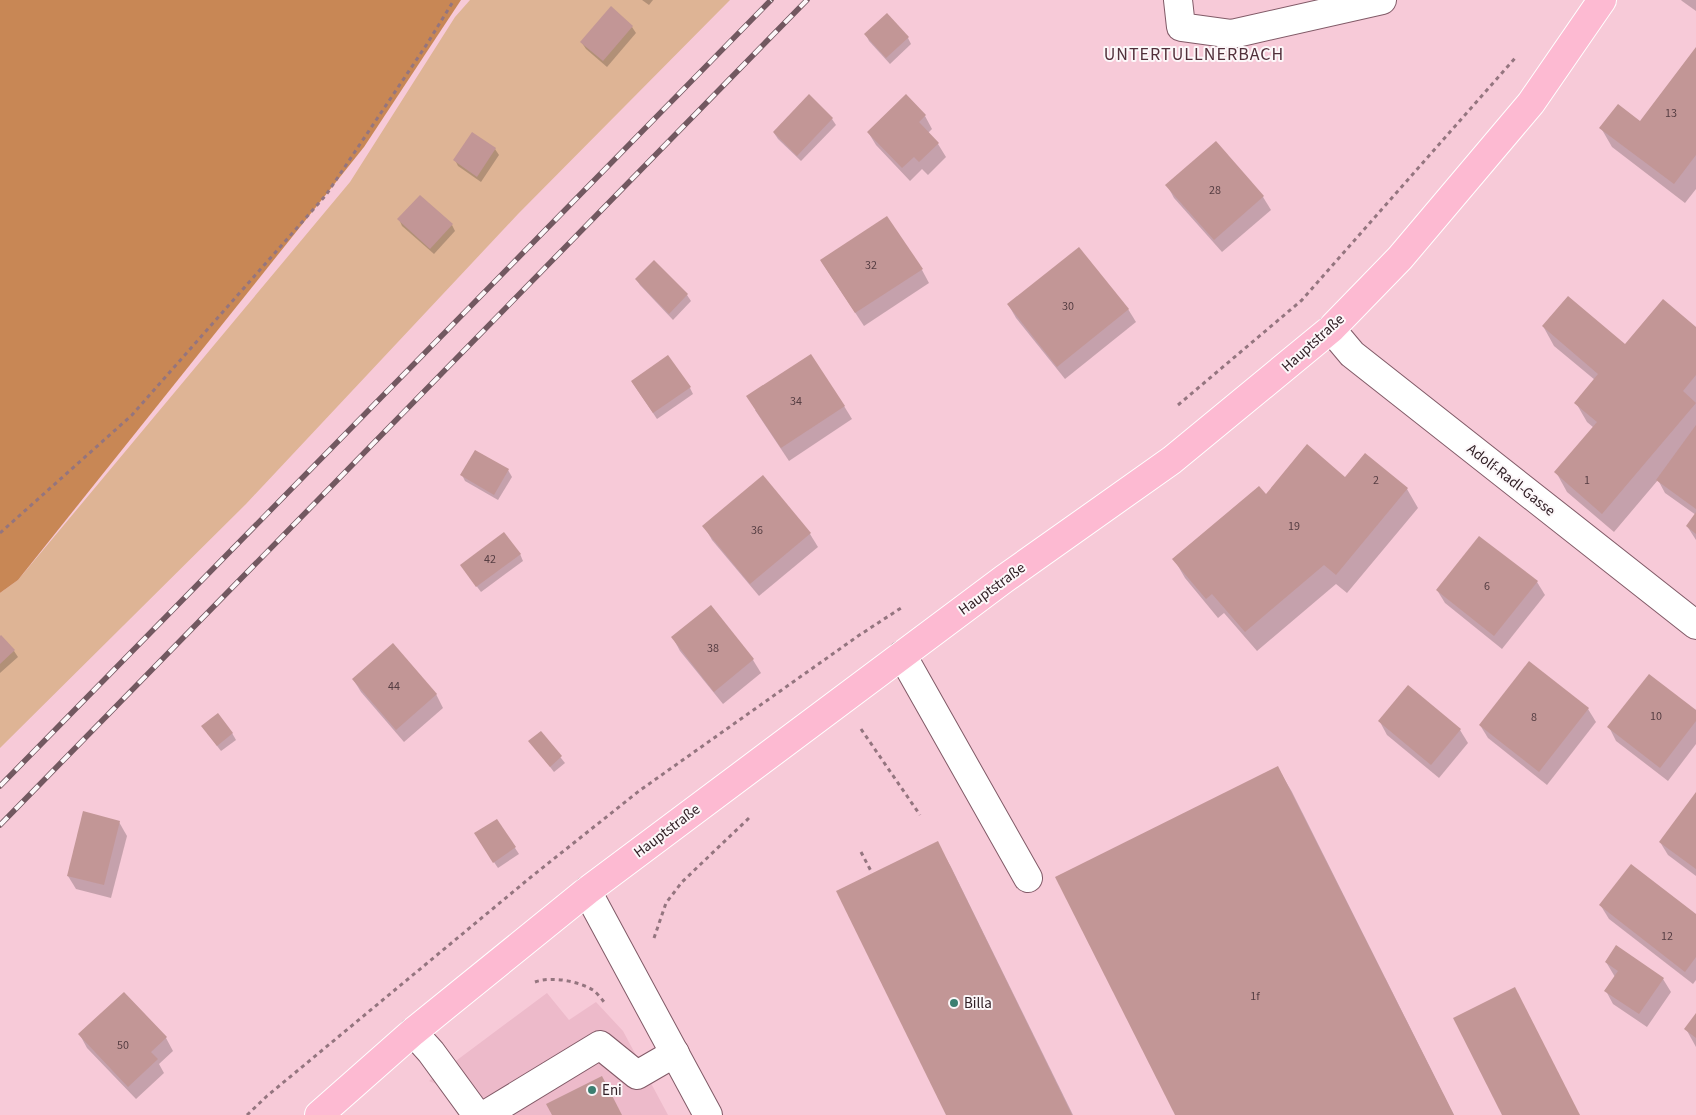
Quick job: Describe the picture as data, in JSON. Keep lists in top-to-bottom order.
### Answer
{
  "streets": {
    "main road": ["Hauptstraße"],
    "street": ["Adolf-Radl-Gasse"]
  },
  "crossings": [
    ["Hauptstraße", "Adolf-Radl-Gasse"]
  ],
  "districts": ["UNTERTULLNERBACH"],
  "places": ["Billa", "Eni"],
  "house_numbers": [
    "13",
    "28",
    "32",
    "30",
    "34",
    "2",
    "1",
    "19",
    "36",
    "42",
    "6",
    "38",
    "44",
    "10",
    "8",
    "12",
    "1f",
    "50"
  ]
}
